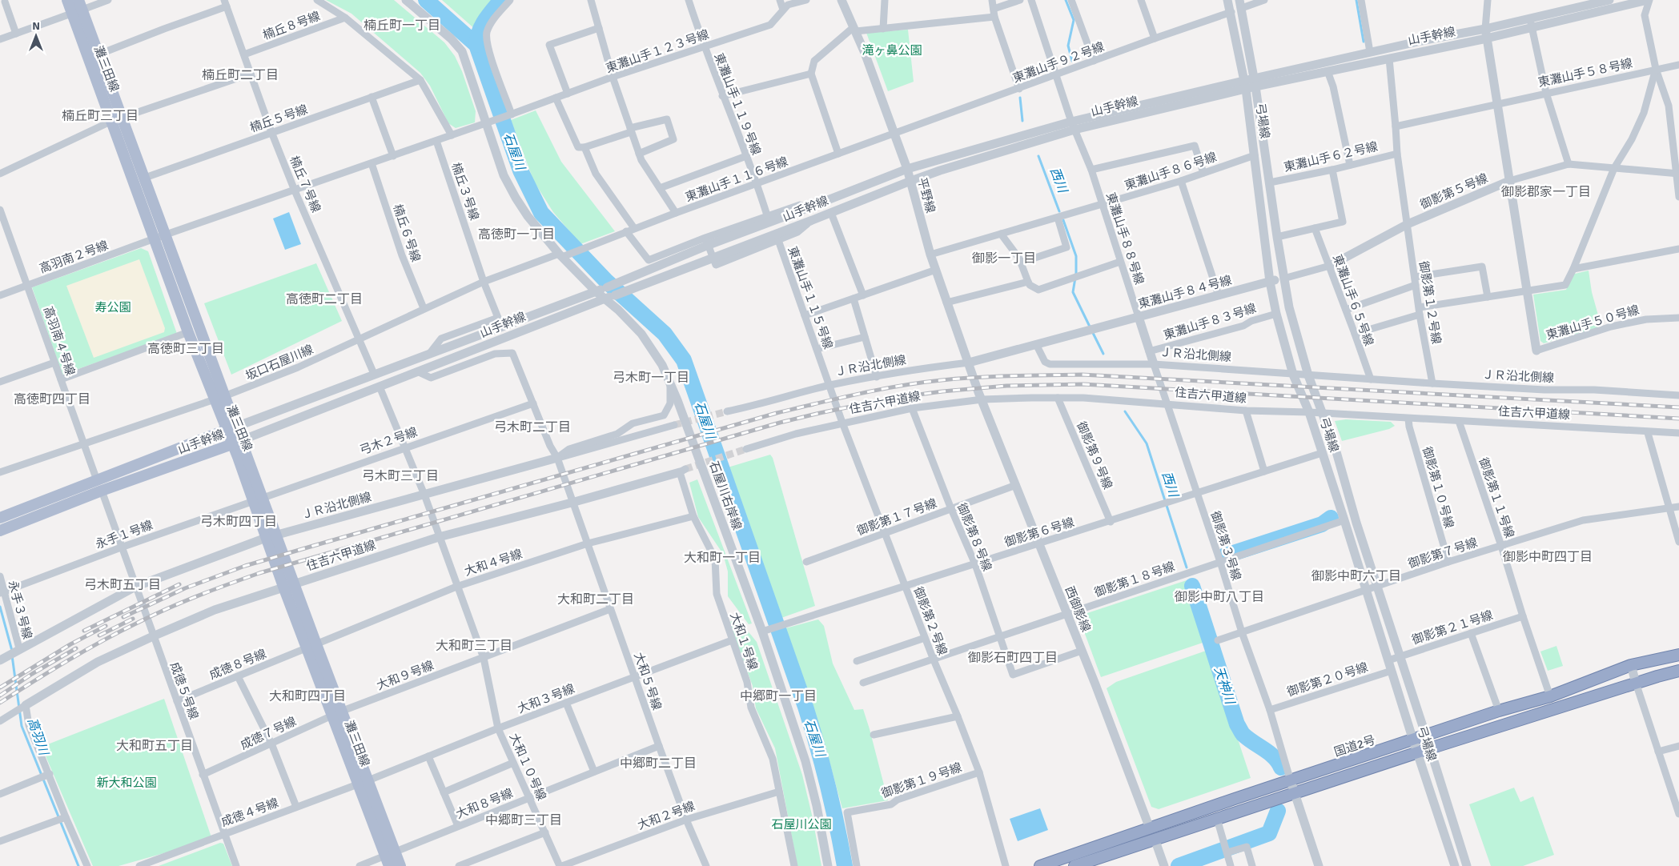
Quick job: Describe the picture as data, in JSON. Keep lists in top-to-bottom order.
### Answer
{
  "streets": {
    "highway": ["国道2号"],
    "main road": ["山手幹線", "灘三田線"],
    "street": [
      "楠丘８号線",
      "東灘山手１２３号線",
      "東灘山手９２号線",
      "東灘山手５８号線",
      "東灘山手１１９号線",
      "楠丘５号線",
      "弓場線",
      "東灘山手６２号線",
      "東灘山手８６号線",
      "東灘山手１１６号線",
      "楠丘７号線",
      "楠丘３号線",
      "御影第５号線",
      "平野線",
      "楠丘６号線",
      "東灘山手８８号線",
      "高羽南２号線",
      "東灘山手８４号線",
      "東灘山手１１５号線",
      "東灘山手６５号線",
      "御影第１２号線",
      "東灘山手８３号線",
      "東灘山手５０号線",
      "高羽南４号線",
      "ＪＲ沿北側線",
      "坂口石屋川線",
      "住吉六甲道線",
      "弓木２号線",
      "御影第９号線",
      "御影第１０号線",
      "石屋川右岸線",
      "御影第１１号線",
      "御影第１７号線",
      "御影第６号線",
      "永手１号線",
      "御影第８号線",
      "御影第３号線",
      "御影第７号線",
      "大和４号線",
      "御影第１８号線",
      "西御影線",
      "永手３号線",
      "御影第２号線",
      "御影第２１号線",
      "大和１号線",
      "成徳８号線",
      "大和９号線",
      "御影第２０号線",
      "大和５号線",
      "成徳５号線",
      "大和３号線",
      "成徳７号線",
      "大和１０号線",
      "御影第１９号線",
      "大和８号線",
      "成徳４号線",
      "大和２号線"
    ]
  },
  "crossings": [
    ["楠丘８号線", "楠丘７号線"],
    ["山手幹線", "灘三田線"],
    ["山手幹線", "弓場線"],
    ["山手幹線", "楠丘７号線"],
    ["山手幹線", "楠丘３号線"],
    ["山手幹線", "平野線"],
    ["山手幹線", "東灘山手８８号線"],
    ["山手幹線", "御影第１２号線"],
    ["山手幹線", "高羽南４号線"],
    ["山手幹線", "石屋川右岸線"],
    ["山手幹線", "大和５号線"],
    ["山手幹線", "成徳５号線"],
    ["山手幹線", "大和１０号線"],
    ["東灘山手１２３号線", "東灘山手１１９号線"],
    ["東灘山手１２３号線", "楠丘３号線"],
    ["東灘山手１２３号線", "楠丘６号線"],
    ["東灘山手１２３号線", "高羽南２号線"],
    ["東灘山手１２３号線", "石屋川右岸線"],
    ["東灘山手９２号線", "弓場線"],
    ["東灘山手９２号線", "東灘山手１１６号線"],
    ["東灘山手９２号線", "平野線"],
    ["東灘山手９２号線", "東灘山手８８号線"],
    ["灘三田線", "楠丘５号線"],
    ["灘三田線", "高羽南２号線"],
    ["灘三田線", "ＪＲ沿北側線"],
    ["灘三田線", "坂口石屋川線"],
    ["灘三田線", "住吉六甲道線"],
    ["灘三田線", "弓木２号線"],
    ["灘三田線", "永手１号線"],
    ["灘三田線", "大和４号線"],
    ["灘三田線", "成徳８号線"],
    ["灘三田線", "大和９号線"],
    ["灘三田線", "大和３号線"],
    ["灘三田線", "成徳７号線"],
    ["灘三田線", "大和８号線"],
    ["灘三田線", "成徳４号線"],
    ["東灘山手５８号線", "御影第１２号線"],
    ["東灘山手１１９号線", "東灘山手１１６号線"],
    ["楠丘５号線", "楠丘７号線"],
    ["弓場線", "東灘山手６２号線"],
    ["弓場線", "東灘山手８６号線"],
    ["弓場線", "東灘山手８４号線"],
    ["弓場線", "東灘山手８３号線"],
    ["弓場線", "ＪＲ沿北側線"],
    ["弓場線", "住吉六甲道線"],
    ["弓場線", "御影第６号線"],
    ["弓場線", "御影第７号線"],
    ["弓場線", "御影第１８号線"],
    ["弓場線", "御影第２１号線"],
    ["弓場線", "御影第２０号線"],
    ["弓場線", "国道2号"],
    ["東灘山手６２号線", "御影第１２号線"],
    ["東灘山手８６号線", "平野線"],
    ["東灘山手８６号線", "東灘山手８８号線"],
    ["東灘山手１１６号線", "平野線"],
    ["東灘山手１１６号線", "坂口石屋川線"],
    ["東灘山手１１６号線", "石屋川右岸線"],
    ["楠丘７号線", "高羽南２号線"],
    ["楠丘７号線", "坂口石屋川線"],
    ["楠丘３号線", "坂口石屋川線"],
    ["御影第５号線", "東灘山手６５号線"],
    ["御影第５号線", "御影第１２号線"],
    ["平野線", "ＪＲ沿北側線"],
    ["平野線", "住吉六甲道線"],
    ["平野線", "西御影線"],
    ["楠丘６号線", "高羽南２号線"],
    ["楠丘６号線", "坂口石屋川線"],
    ["東灘山手８８号線", "東灘山手８４号線"],
    ["東灘山手８８号線", "東灘山手８３号線"],
    ["東灘山手８８号線", "ＪＲ沿北側線"],
    ["東灘山手８８号線", "御影第３号線"],
    ["高羽南２号線", "高羽南４号線"],
    ["東灘山手８４号線", "ＪＲ沿北側線"],
    ["東灘山手１１５号線", "ＪＲ沿北側線"],
    ["東灘山手１１５号線", "御影第２号線"],
    ["東灘山手６５号線", "ＪＲ沿北側線"],
    ["御影第１２号線", "ＪＲ沿北側線"],
    ["高羽南４号線", "坂口石屋川線"],
    ["ＪＲ沿北側線", "御影第３号線"],
    ["ＪＲ沿北側線", "永手３号線"],
    ["ＪＲ沿北側線", "御影第２号線"],
    ["ＪＲ沿北側線", "大和５号線"],
    ["ＪＲ沿北側線", "成徳５号線"],
    ["ＪＲ沿北側線", "大和１０号線"],
    ["坂口石屋川線", "石屋川右岸線"],
    ["住吉六甲道線", "御影第９号線"],
    ["住吉六甲道線", "御影第１０号線"],
    ["住吉六甲道線", "御影第１１号線"],
    ["住吉六甲道線", "御影第８号線"],
    ["住吉六甲道線", "御影第３号線"],
    ["住吉六甲道線", "西御影線"],
    ["住吉六甲道線", "御影第２号線"],
    ["住吉六甲道線", "大和１号線"],
    ["住吉六甲道線", "大和５号線"],
    ["住吉六甲道線", "成徳５号線"],
    ["住吉六甲道線", "大和１０号線"],
    ["弓木２号線", "永手１号線"],
    ["弓木２号線", "大和５号線"],
    ["弓木２号線", "大和１０号線"],
    ["御影第９号線", "御影第６号線"],
    ["御影第１０号線", "御影第７号線"],
    ["石屋川右岸線", "御影第６号線"],
    ["御影第１１号線", "御影第７号線"],
    ["御影第１１号線", "御影第２１号線"],
    ["御影第１１号線", "国道2号"],
    ["御影第１７号線", "御影第８号線"],
    ["御影第１７号線", "西御影線"],
    ["御影第１７号線", "御影第２号線"],
    ["御影第６号線", "御影第８号線"],
    ["御影第６号線", "御影第３号線"],
    ["御影第６号線", "西御影線"],
    ["御影第６号線", "御影第２号線"],
    ["永手１号線", "永手３号線"],
    ["永手１号線", "成徳５号線"],
    ["御影第８号線", "御影第１８号線"],
    ["御影第８号線", "西御影線"],
    ["御影第３号線", "御影第７号線"],
    ["御影第３号線", "御影第１８号線"],
    ["御影第３号線", "御影第２０号線"],
    ["御影第３号線", "国道2号"],
    ["大和４号線", "大和１号線"],
    ["大和４号線", "成徳８号線"],
    ["大和４号線", "大和５号線"],
    ["大和４号線", "大和１０号線"],
    ["御影第１８号線", "西御影線"],
    ["御影第１８号線", "御影第２号線"],
    ["西御影線", "国道2号"],
    ["御影第２号線", "御影第１９号線"],
    ["大和１号線", "大和３号線"],
    ["大和１号線", "大和２号線"],
    ["成徳８号線", "成徳５号線"],
    ["大和９号線", "大和５号線"],
    ["大和９号線", "成徳７号線"],
    ["大和９号線", "大和１０号線"],
    ["大和５号線", "大和３号線"],
    ["大和５号線", "大和８号線"],
    ["大和５号線", "大和２号線"],
    ["成徳５号線", "成徳７号線"],
    ["成徳５号線", "成徳４号線"],
    ["大和３号線", "大和１０号線"],
    ["大和３号線", "成徳４号線"],
    ["大和１０号線", "大和８号線"],
    ["大和１０号線", "大和２号線"]
  ],
  "districts": [
    "楠丘町一丁目",
    "楠丘町二丁目",
    "楠丘町三丁目",
    "御影郡家一丁目",
    "高徳町一丁目",
    "御影一丁目",
    "高徳町二丁目",
    "高徳町三丁目",
    "弓木町一丁目",
    "高徳町四丁目",
    "弓木町二丁目",
    "弓木町三丁目",
    "弓木町四丁目",
    "御影中町四丁目",
    "大和町一丁目",
    "御影中町六丁目",
    "弓木町五丁目",
    "御影中町八丁目",
    "大和町二丁目",
    "大和町三丁目",
    "御影石町四丁目",
    "大和町四丁目",
    "中郷町一丁目",
    "大和町五丁目",
    "中郷町二丁目",
    "中郷町三丁目"
  ],
  "water": [
    "石屋川",
    "西川",
    "天神川",
    "高羽川"
  ],
  "parks": [
    "滝ヶ鼻公園",
    "寿公園",
    "新大和公園",
    "石屋川公園"
  ],
  "north": "top"
}
